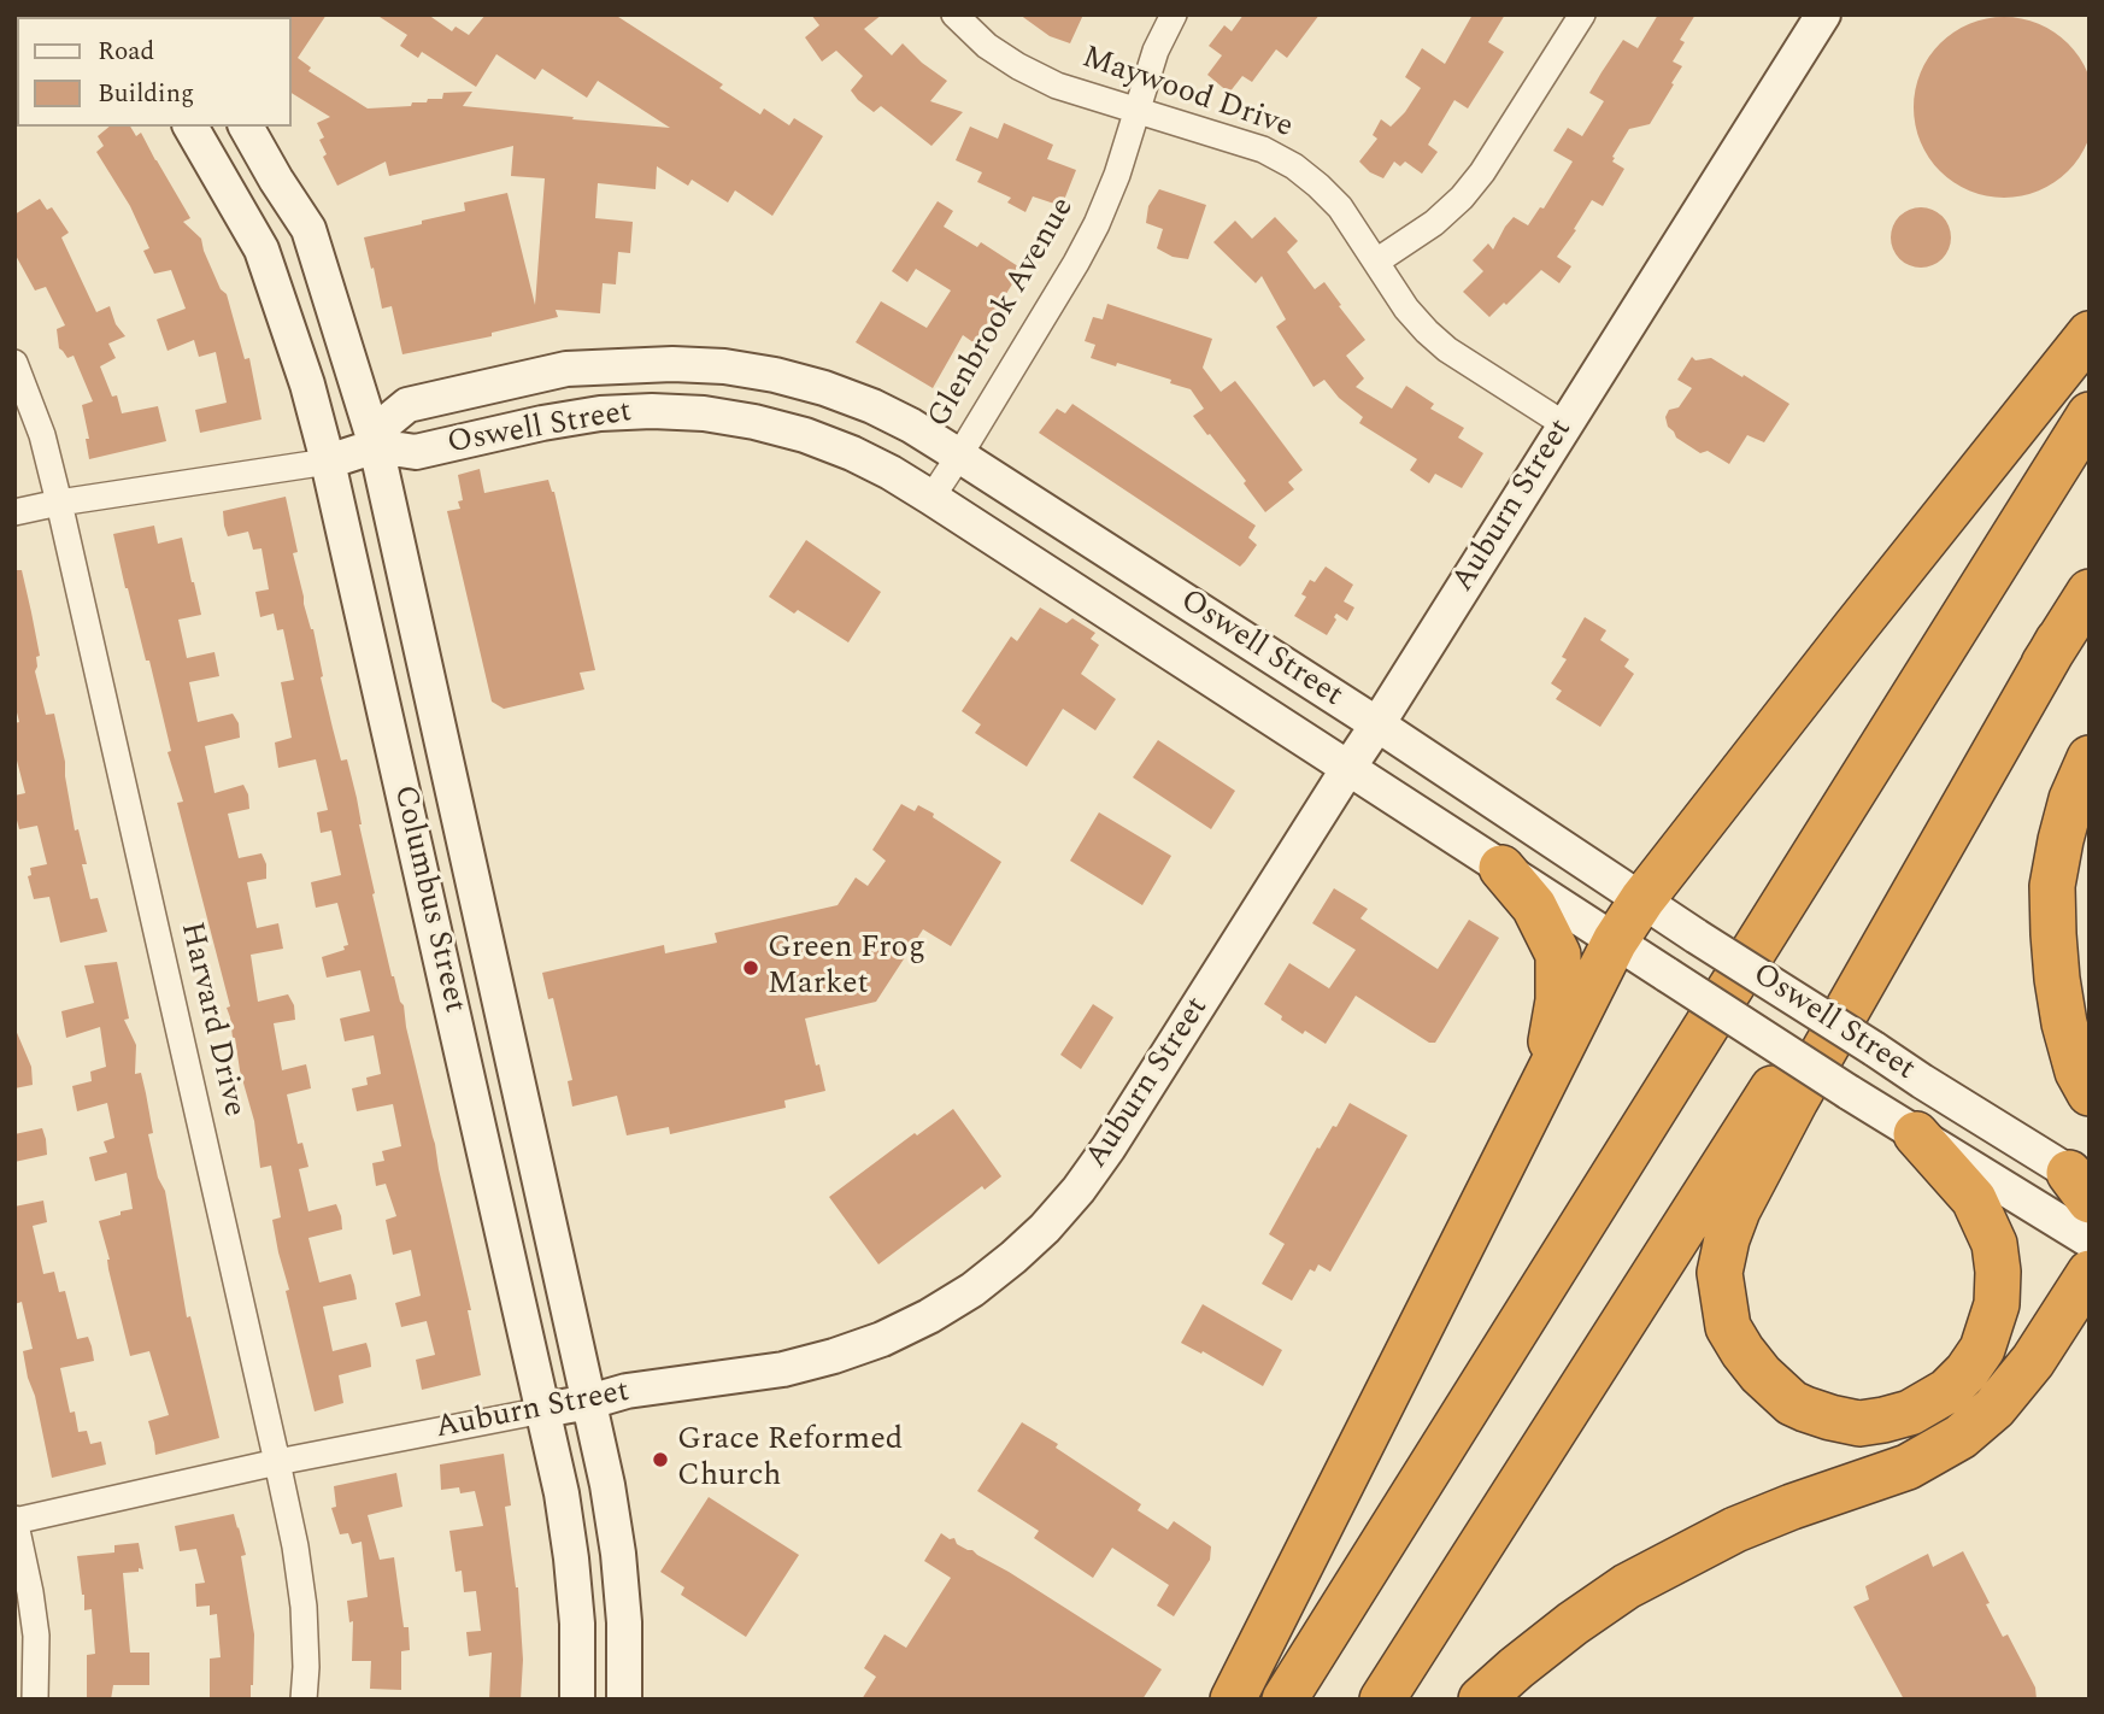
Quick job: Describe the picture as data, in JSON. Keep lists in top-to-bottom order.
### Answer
{
  "streets": {
    "main road": ["Oswell Street", "Auburn Street", "Columbus Street"],
    "street": ["Maywood Drive", "Glenbrook Avenue", "Harvard Drive"]
  },
  "crossings": [
    ["Maywood Drive", "Glenbrook Avenue"],
    ["Maywood Drive", "Auburn Street"],
    ["Glenbrook Avenue", "Oswell Street"],
    ["Oswell Street", "Auburn Street"],
    ["Oswell Street", "Columbus Street"],
    ["Oswell Street", "Harvard Drive"],
    ["Auburn Street", "Columbus Street"],
    ["Auburn Street", "Harvard Drive"]
  ],
  "places": ["Green Frog Market", "Grace Reformed Church"],
  "legend": ["Road", "Building"]
}
